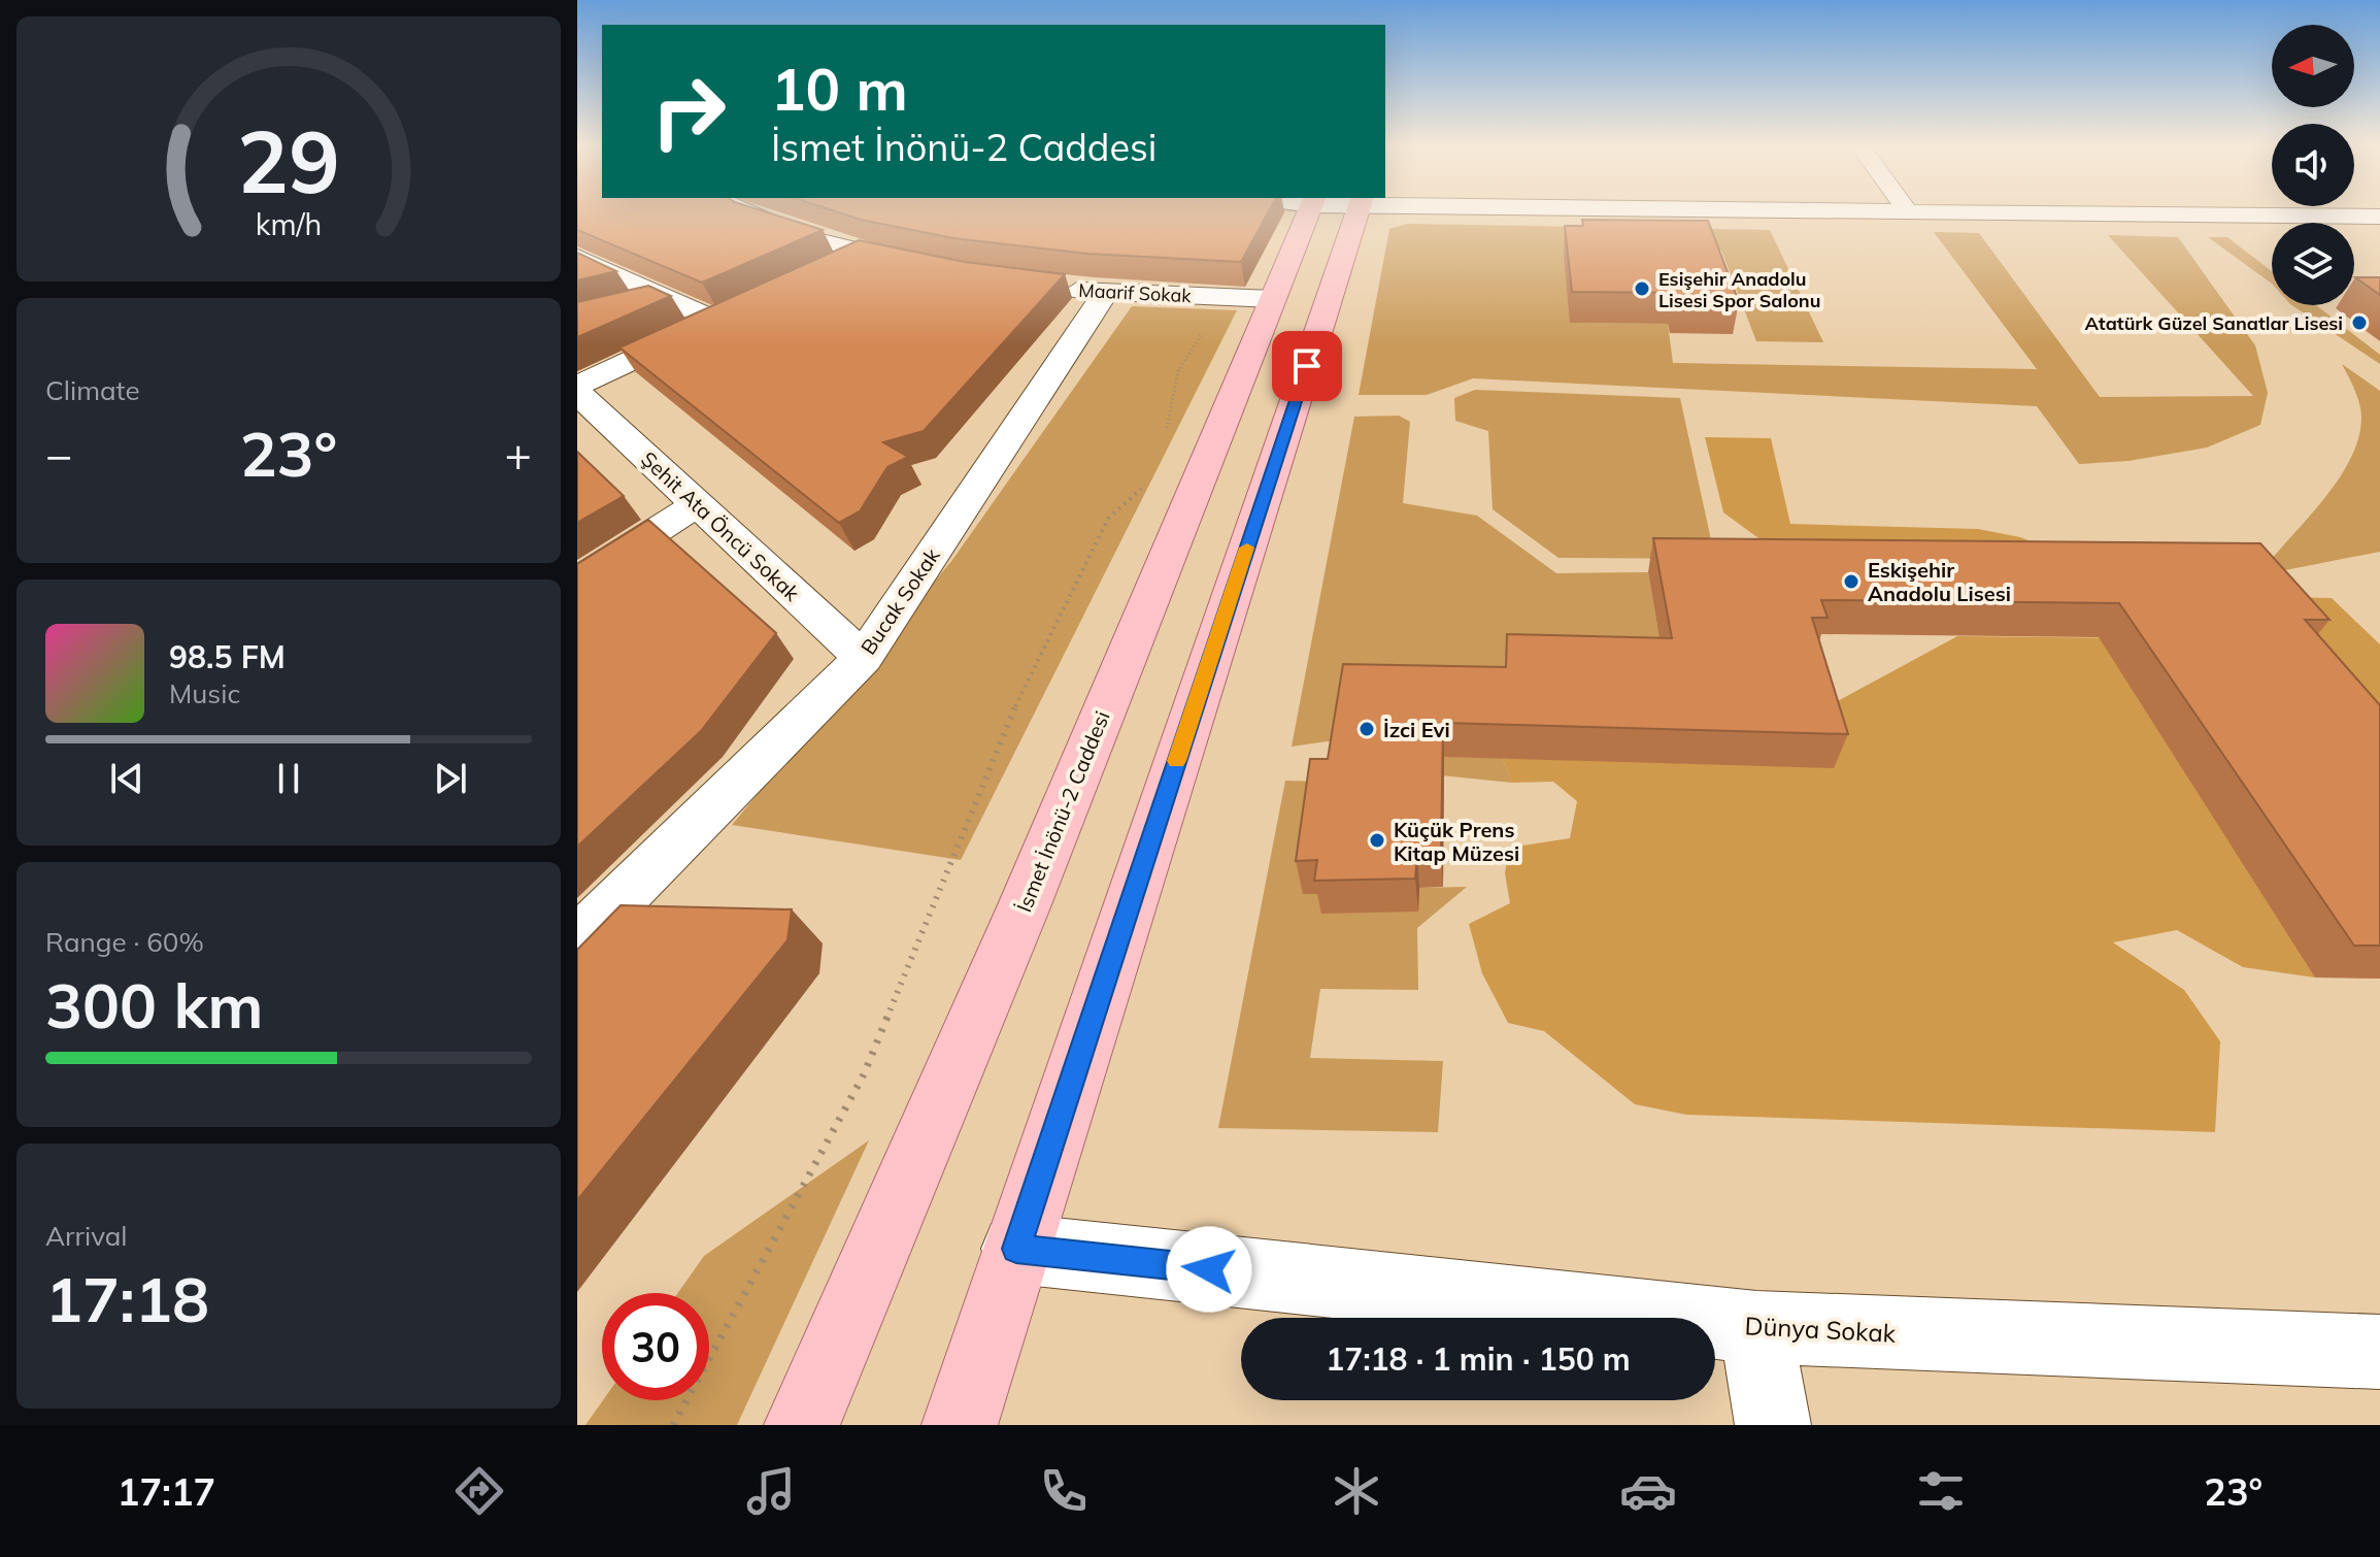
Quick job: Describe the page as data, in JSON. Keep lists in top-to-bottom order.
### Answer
{
  "streets": {
    "main road": ["İsmet İnönü-2 Caddesi"],
    "street": [
      "Maarif Sokak",
      "Şehit Ata Öncü Sokak",
      "Bucak Sokak",
      "Dünya Sokak"
    ]
  },
  "crossings": [
    ["Maarif Sokak", "Bucak Sokak"],
    ["Maarif Sokak", "İsmet İnönü-2 Caddesi"],
    ["Şehit Ata Öncü Sokak", "Bucak Sokak"]
  ],
  "places": [
    "Esişehir Anadolu Lisesi Spor Salonu",
    "Atatürk Güzel Sanatlar Lisesi",
    "Eskişehir Anadolu Lisesi",
    "İzci Evi",
    "Küçük Prens Kitap Müzesi"
  ],
  "north": "left",
  "page": {
    "turn": ["10 m", "İsmet İnönü-2 Caddesi"],
    "tile": [
      "Climate",
      ["Range · 60%", "300 km"],
      ["Arrival", "17:18"]
    ],
    "heat": ["−", "23°", "+"],
    "song": ["98.5 FM", "Music"],
    "limit": "30",
    "trip": "17:18 · 1 min · 150 m",
    "tabs": ["17:17", "23°"],
    "gauge": ["29", "km/h"]
  }
}
